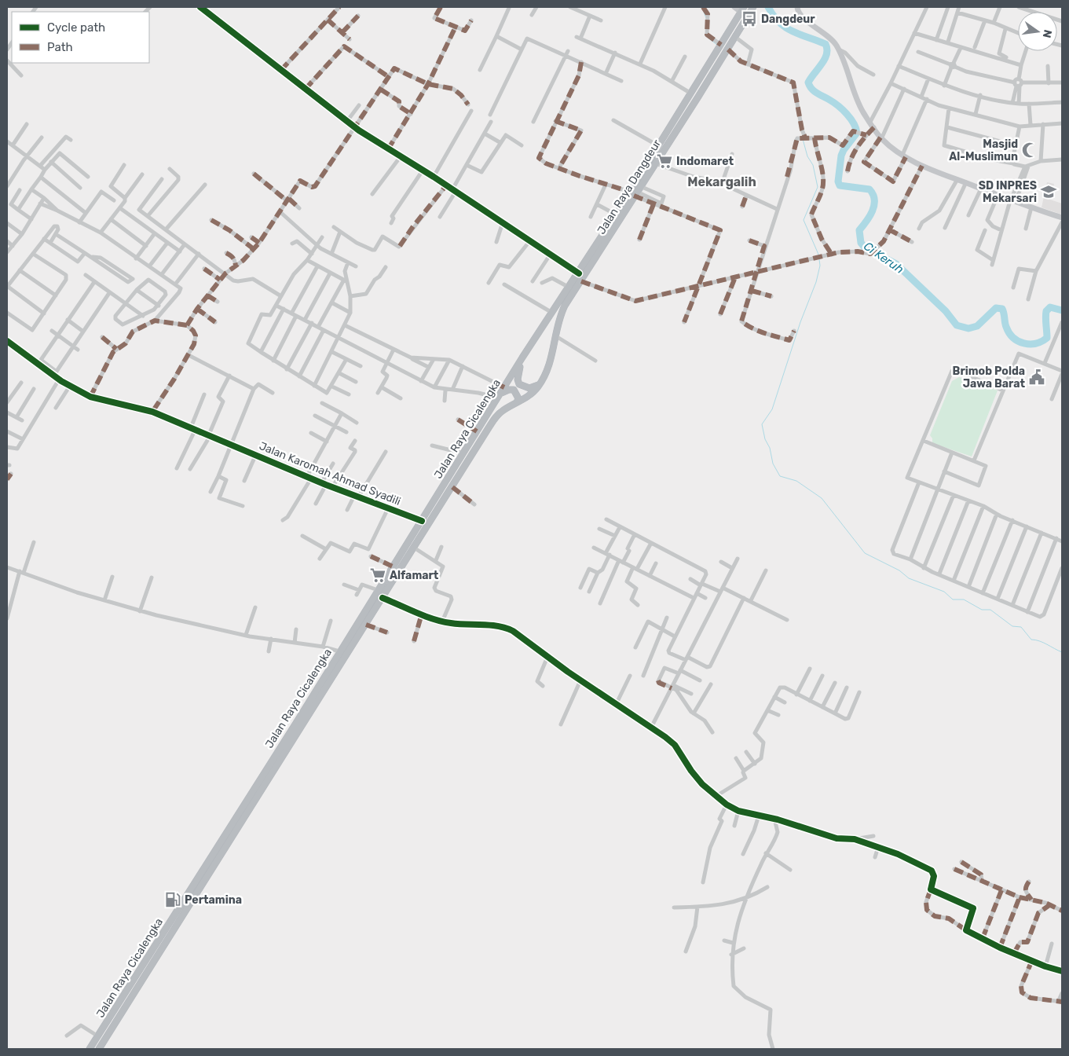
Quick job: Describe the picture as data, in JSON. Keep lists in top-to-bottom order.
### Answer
{
  "streets": {
    "highway": ["Jalan Raya Dangdeur", "Jalan Raya Cicalengka"],
    "street": ["Jalan Karomah Ahmad Syadili"]
  },
  "crossings": [
    ["Jalan Raya Dangdeur", "Jalan Raya Cicalengka"],
    ["Jalan Raya Cicalengka", "Jalan Karomah Ahmad Syadili"]
  ],
  "districts": ["Mekargalih"],
  "water": ["Ci Keruh"],
  "places": {
    "bus stop": ["Dangdeur"],
    "mosque": ["Masjid Al-Muslimun"],
    "supermarket": ["Indomaret", "Alfamart"],
    "school or university": ["SD INPRES Mekarsari"],
    "public building": ["Brimob Polda Jawa Barat"],
    "fuel station": ["Pertamina"]
  },
  "legend": ["Cycle path", "Path"],
  "north": "right"
}
